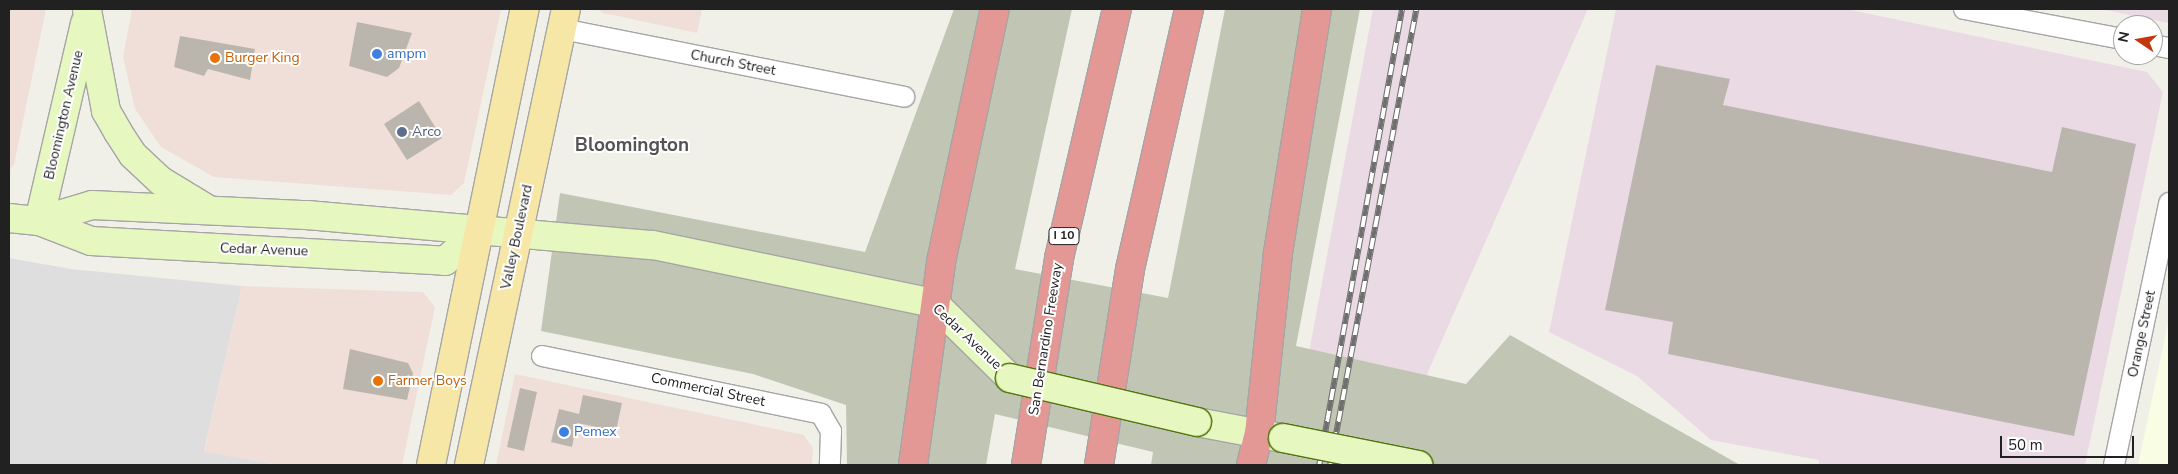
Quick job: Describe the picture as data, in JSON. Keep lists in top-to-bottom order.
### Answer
{
  "streets": {
    "highway": ["I 10", "San Bernardino Freeway"],
    "main road": ["Bloomington Avenue", "Valley Boulevard", "Cedar Avenue"],
    "street": ["Church Street", "Orange Street", "Commercial Street"]
  },
  "crossings": [
    ["Church Street", "Valley Boulevard"],
    ["Bloomington Avenue", "Cedar Avenue"],
    ["Valley Boulevard", "Cedar Avenue"]
  ],
  "districts": ["Bloomington"],
  "places": [
    "ampm",
    "Burger King",
    "Arco",
    "Farmer Boys",
    "Pemex"
  ],
  "scale_bar": "50 m",
  "north": "left"
}
